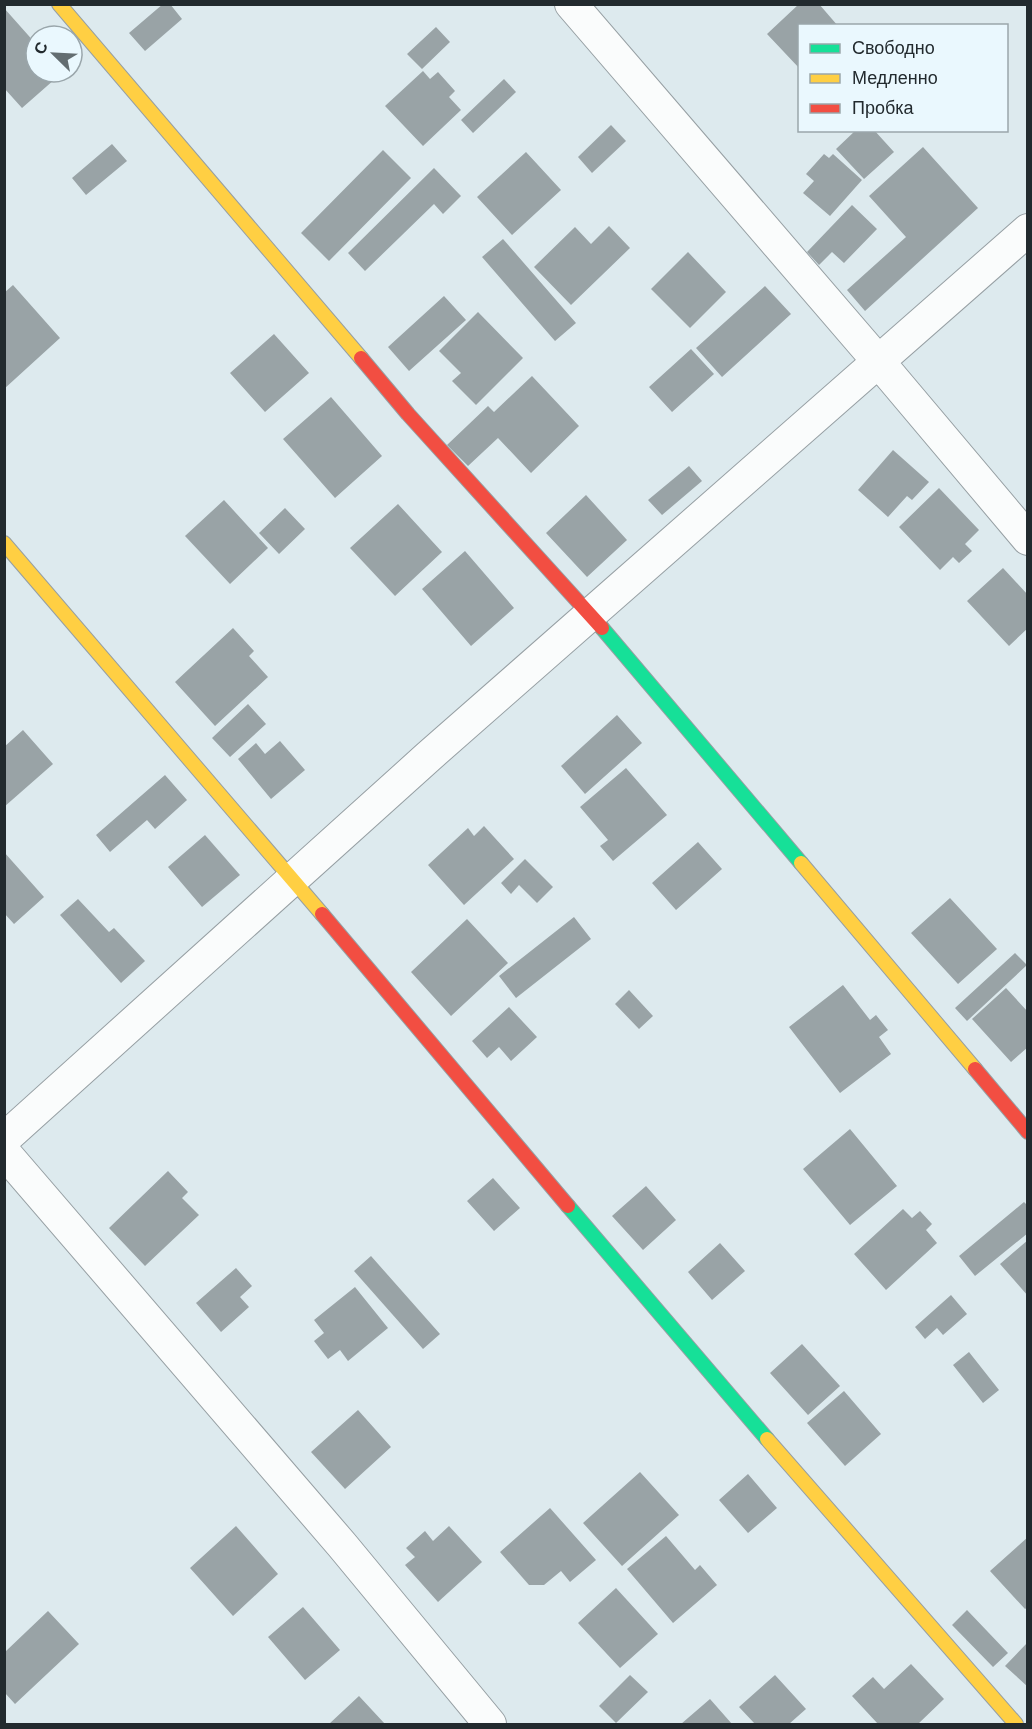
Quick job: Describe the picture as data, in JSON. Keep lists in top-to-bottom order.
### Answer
{
  "legend": ["Свободно", "Медленно", "Пробка"],
  "north": "top left"
}
